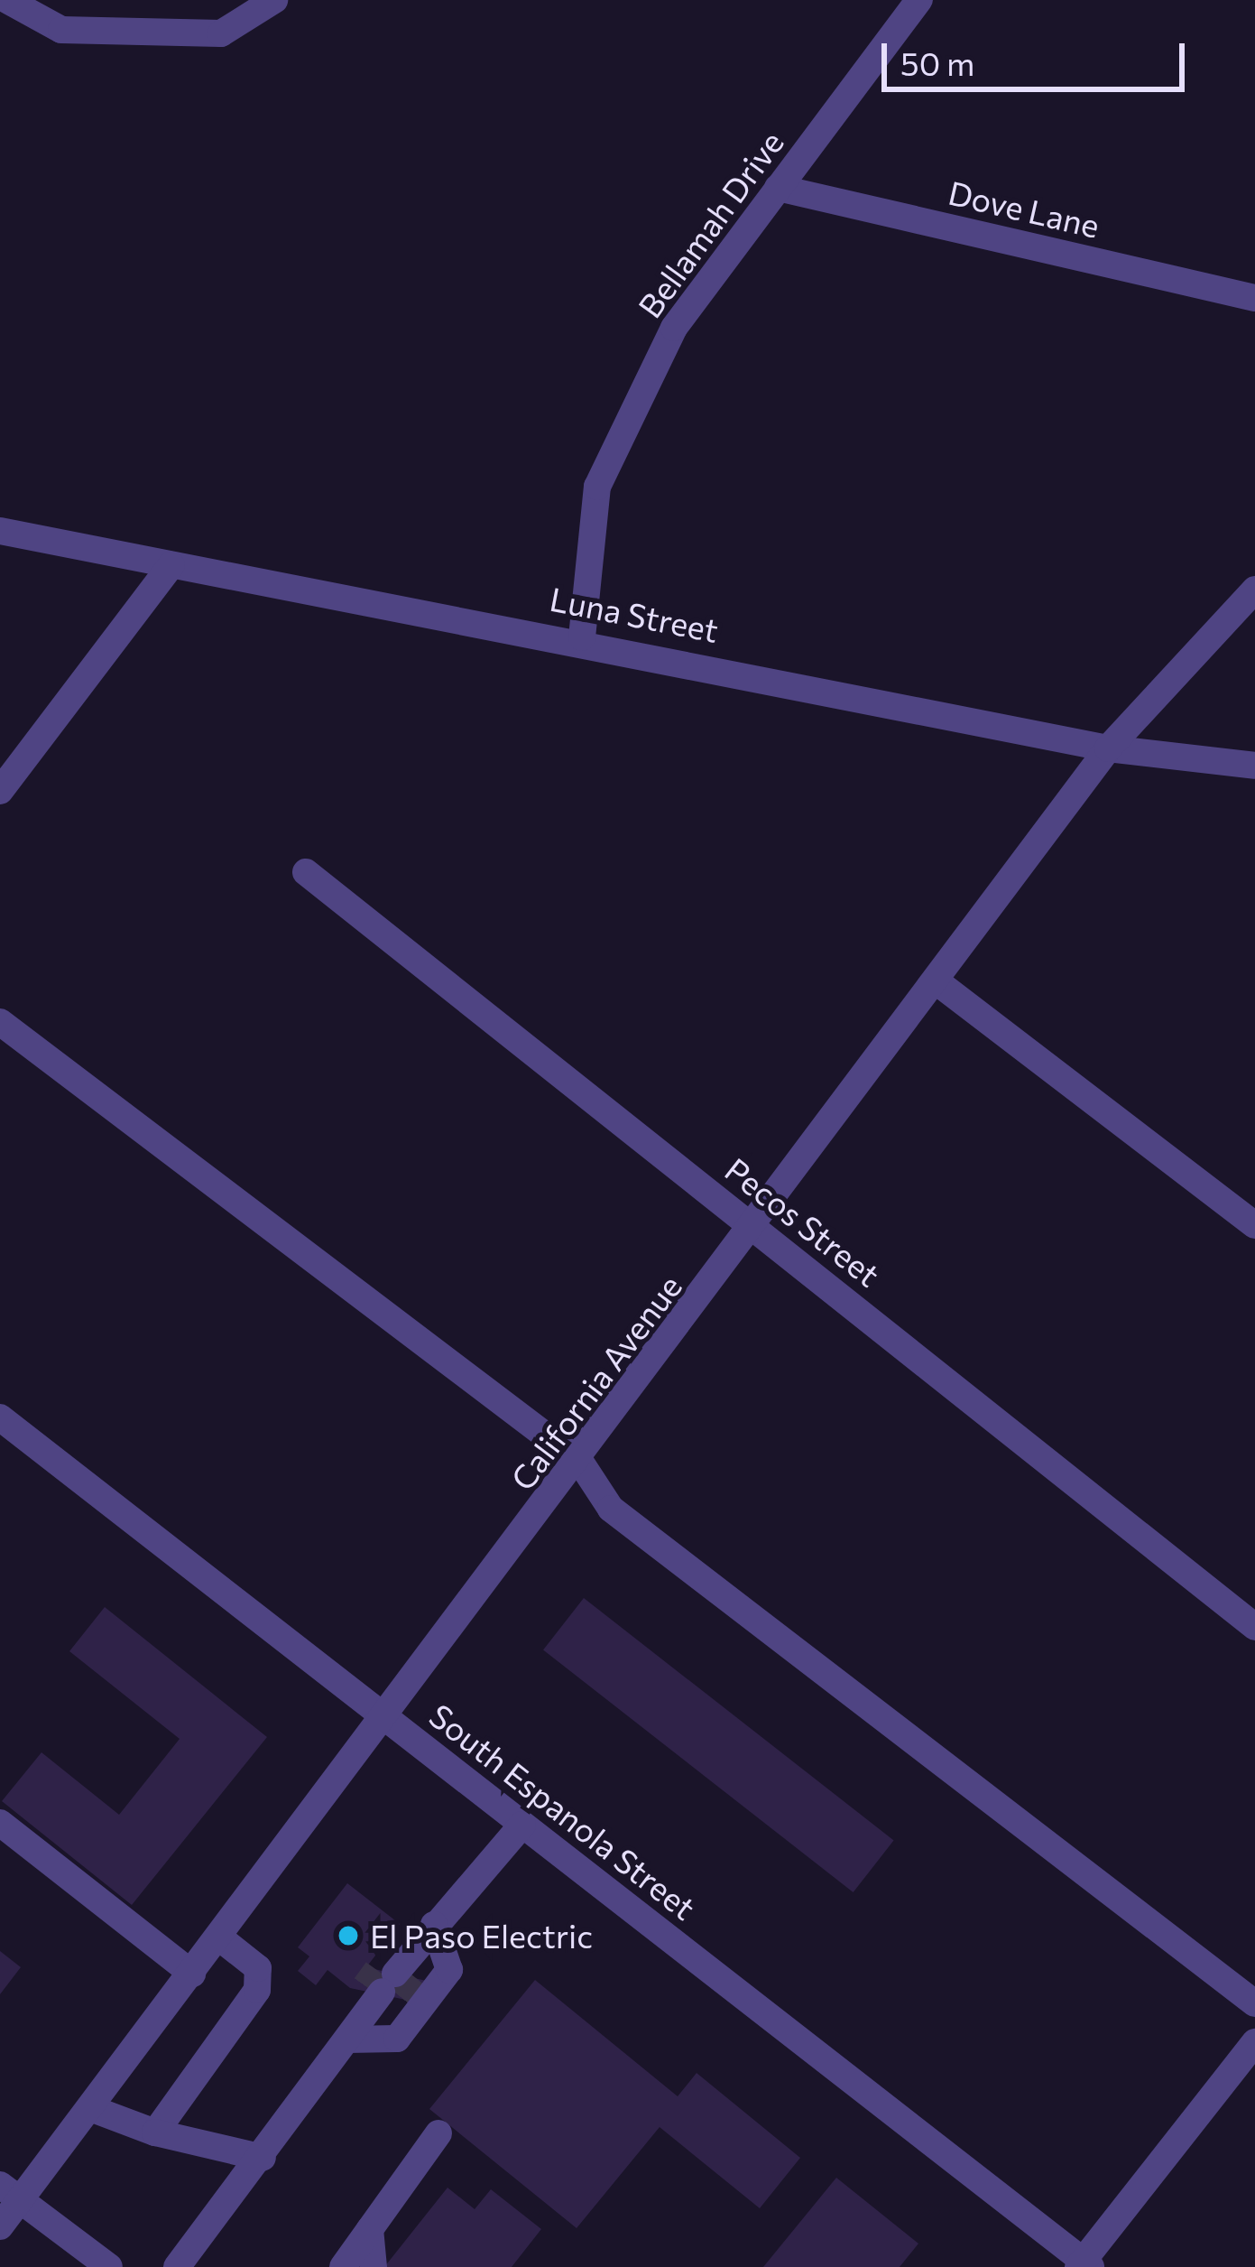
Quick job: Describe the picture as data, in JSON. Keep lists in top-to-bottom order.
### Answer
{
  "streets": {
    "street": [
      "Dove Lane",
      "Bellamah Drive",
      "Luna Street",
      "Pecos Street",
      "California Avenue",
      "South Espanola Street"
    ]
  },
  "crossings": [
    ["Dove Lane", "Bellamah Drive"],
    ["Bellamah Drive", "Luna Street"],
    ["Luna Street", "California Avenue"],
    ["Pecos Street", "California Avenue"],
    ["California Avenue", "South Espanola Street"]
  ],
  "places": ["El Paso Electric"],
  "scale_bar": "50 m"
}
